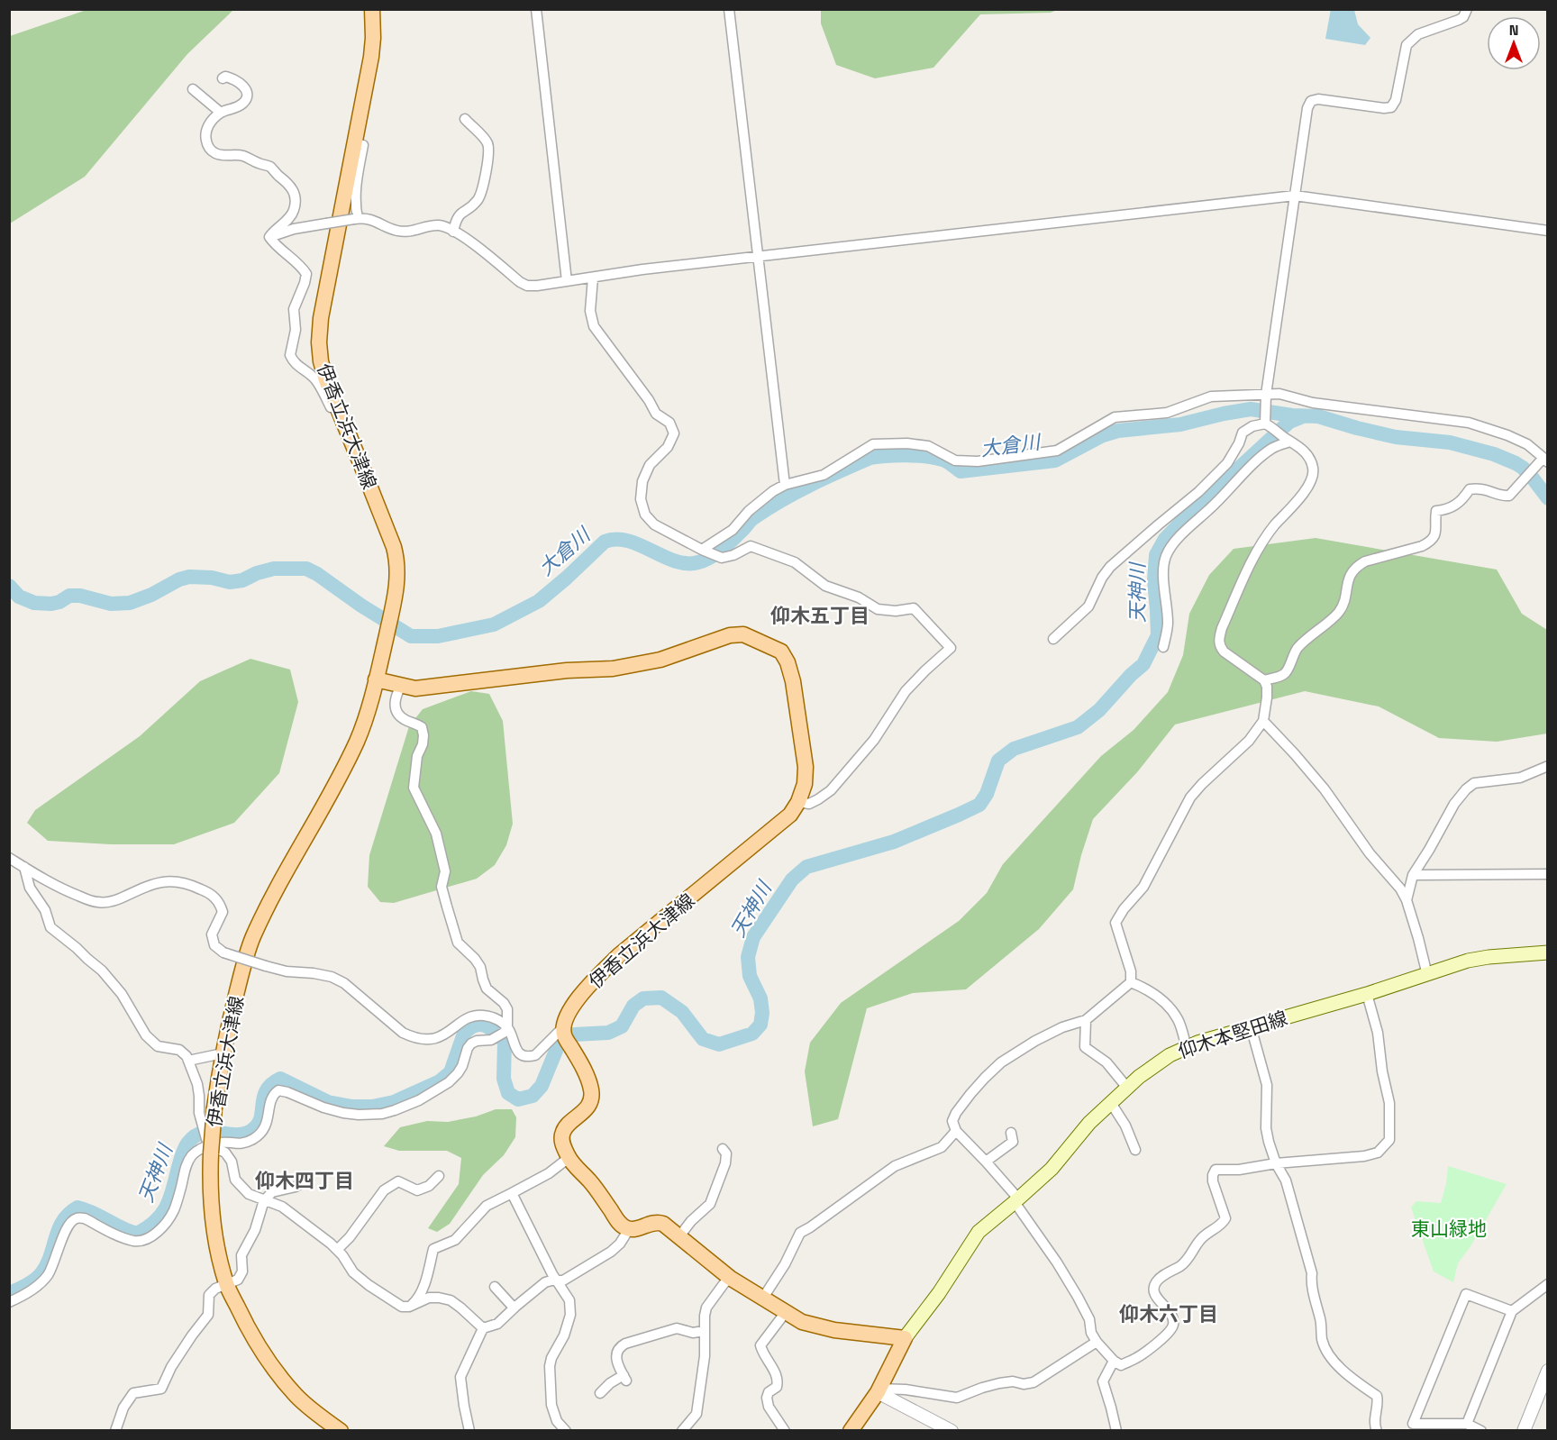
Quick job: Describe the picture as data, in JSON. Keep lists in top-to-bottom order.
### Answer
{
  "streets": {
    "main road": ["伊香立浜大津線", "仰木本堅田線"]
  },
  "districts": ["仰木五丁目", "仰木四丁目", "仰木六丁目"],
  "water": ["大倉川", "天神川"],
  "parks": ["東山緑地"],
  "north": "top"
}
